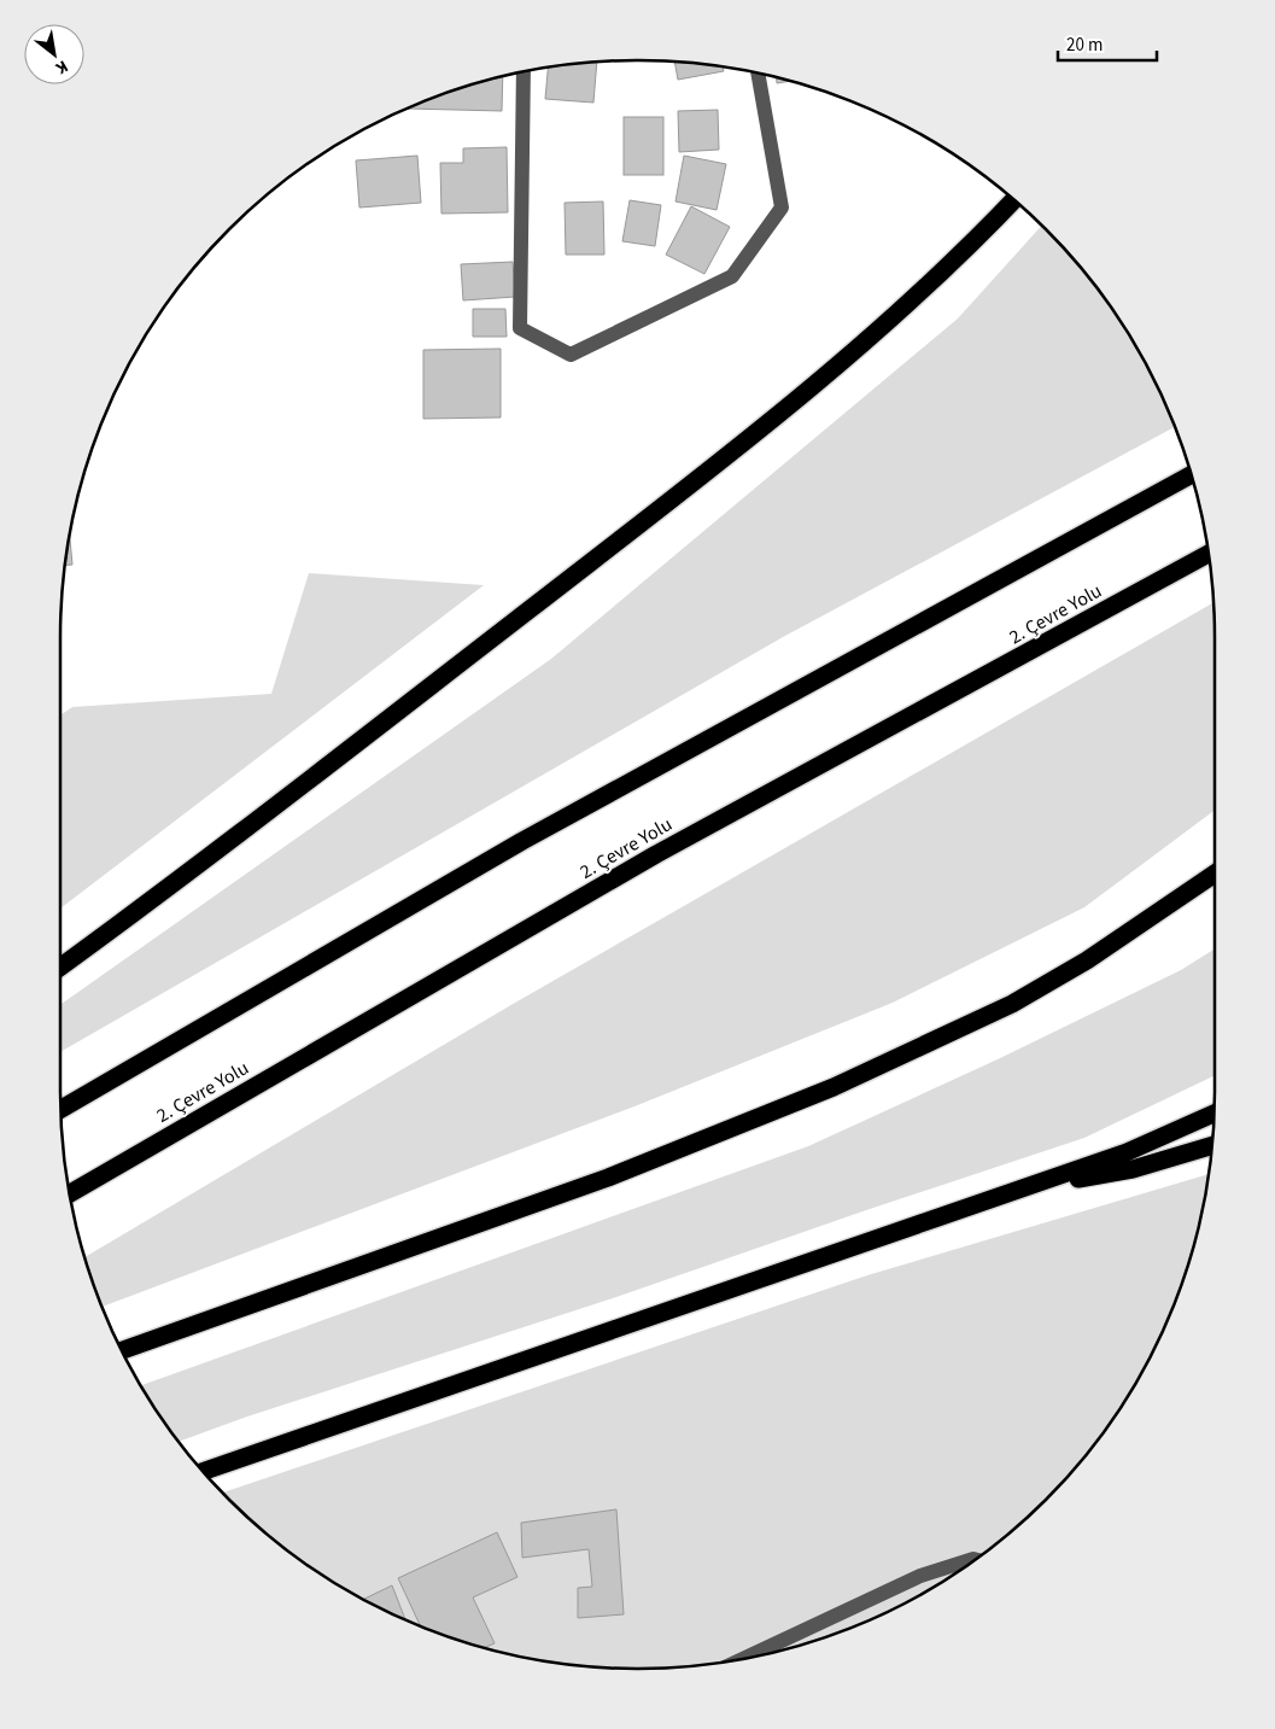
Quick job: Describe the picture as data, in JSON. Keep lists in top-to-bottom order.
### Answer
{
  "streets": {
    "highway": ["2. Çevre Yolu"]
  },
  "scale_bar": "20 m",
  "north": "bottom right"
}
